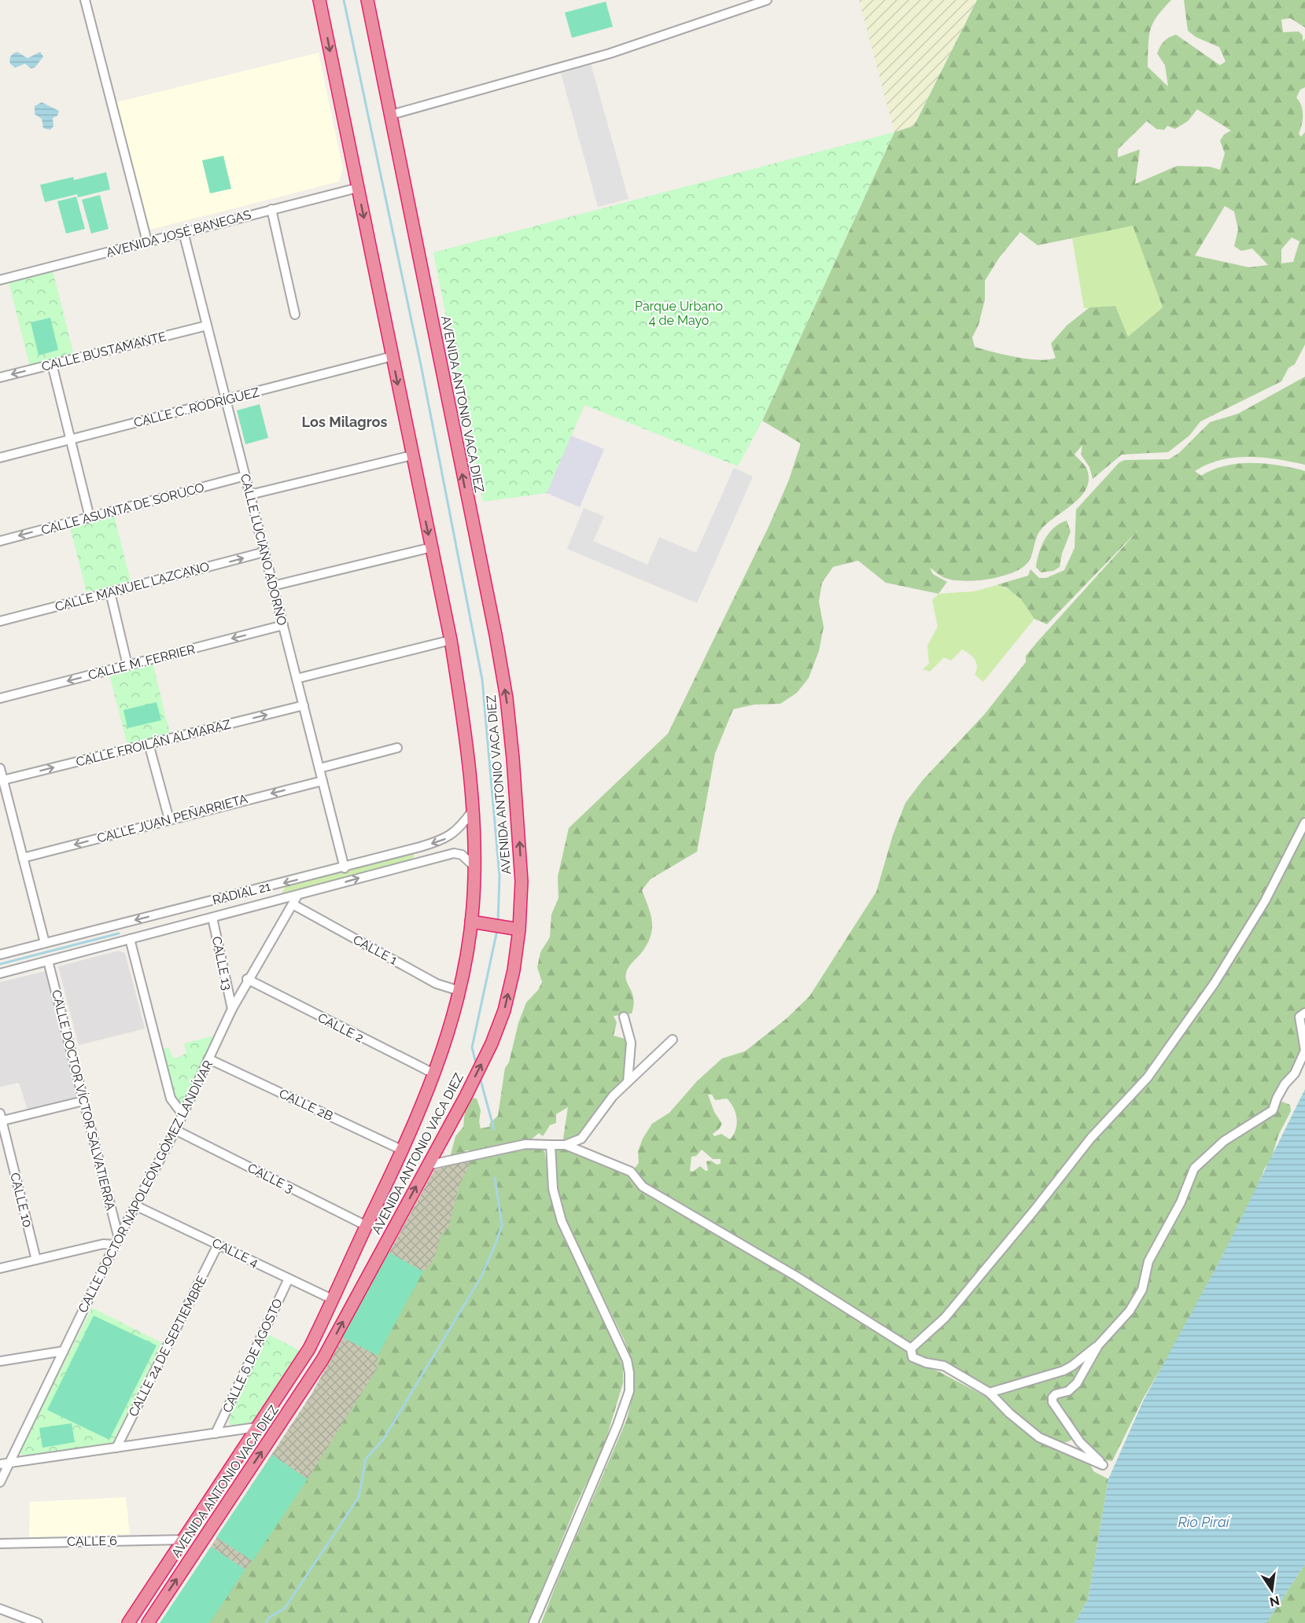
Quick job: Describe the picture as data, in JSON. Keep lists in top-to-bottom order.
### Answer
{
  "streets": {
    "highway": ["AVENIDA ANTONIO VACA DIEZ"],
    "street": [
      "AVENIDA JOSÉ BANEGAS",
      "CALLE BUSTAMANTE",
      "CALLE C. RODRÍGUEZ",
      "CALLE ASUNTA DE SORUCO",
      "CALLE LUCIANO ADORNO",
      "CALLE MANUEL LAZCANO",
      "CALLE M. FERRIER",
      "CALLE FROILÁN ALMARAZ",
      "CALLE JUAN PEÑARRIETA",
      "RADIAL 21",
      "CALLE 1",
      "CALLE 13",
      "CALLE 2",
      "CALLE DOCTOR VÍCTOR SALVATIERRA",
      "CALLE 2B",
      "CALLE 3",
      "CALLE DOCTOR NAPOLEÓN GÓMEZ LANDÍVAR",
      "CALLE 10",
      "CALLE 4",
      "CALLE 24 DE SEPTIEMBRE",
      "CALLE 6 DE AGOSTO",
      "CALLE 6"
    ]
  },
  "crossings": [
    ["AVENIDA JOSÉ BANEGAS", "AVENIDA ANTONIO VACA DIEZ"],
    ["AVENIDA JOSÉ BANEGAS", "CALLE LUCIANO ADORNO"],
    ["CALLE BUSTAMANTE", "CALLE LUCIANO ADORNO"],
    ["AVENIDA ANTONIO VACA DIEZ", "CALLE C. RODRÍGUEZ"],
    ["AVENIDA ANTONIO VACA DIEZ", "RADIAL 21"],
    ["AVENIDA ANTONIO VACA DIEZ", "CALLE 1"],
    ["AVENIDA ANTONIO VACA DIEZ", "CALLE 2"],
    ["AVENIDA ANTONIO VACA DIEZ", "CALLE 2B"],
    ["AVENIDA ANTONIO VACA DIEZ", "CALLE 3"],
    ["AVENIDA ANTONIO VACA DIEZ", "CALLE 4"],
    ["AVENIDA ANTONIO VACA DIEZ", "CALLE 6"],
    ["CALLE C. RODRÍGUEZ", "CALLE LUCIANO ADORNO"],
    ["CALLE ASUNTA DE SORUCO", "CALLE LUCIANO ADORNO"],
    ["CALLE LUCIANO ADORNO", "CALLE MANUEL LAZCANO"],
    ["CALLE LUCIANO ADORNO", "CALLE M. FERRIER"],
    ["CALLE LUCIANO ADORNO", "CALLE FROILÁN ALMARAZ"],
    ["CALLE LUCIANO ADORNO", "CALLE JUAN PEÑARRIETA"],
    ["CALLE LUCIANO ADORNO", "RADIAL 21"],
    ["RADIAL 21", "CALLE 13"],
    ["RADIAL 21", "CALLE DOCTOR VÍCTOR SALVATIERRA"],
    ["RADIAL 21", "CALLE DOCTOR NAPOLEÓN GÓMEZ LANDÍVAR"],
    ["CALLE 1", "CALLE DOCTOR NAPOLEÓN GÓMEZ LANDÍVAR"],
    ["CALLE 13", "CALLE DOCTOR NAPOLEÓN GÓMEZ LANDÍVAR"],
    ["CALLE 2", "CALLE DOCTOR NAPOLEÓN GÓMEZ LANDÍVAR"],
    ["CALLE DOCTOR VÍCTOR SALVATIERRA", "CALLE DOCTOR NAPOLEÓN GÓMEZ LANDÍVAR"],
    ["CALLE 2B", "CALLE DOCTOR NAPOLEÓN GÓMEZ LANDÍVAR"],
    ["CALLE 3", "CALLE DOCTOR NAPOLEÓN GÓMEZ LANDÍVAR"],
    ["CALLE DOCTOR NAPOLEÓN GÓMEZ LANDÍVAR", "CALLE 4"],
    ["CALLE 4", "CALLE 24 DE SEPTIEMBRE"],
    ["CALLE 4", "CALLE 6 DE AGOSTO"]
  ],
  "one_way": [
    "CALLE ASUNTA DE SORUCO",
    "CALLE MANUEL LAZCANO",
    "CALLE M. FERRIER",
    "CALLE FROILÁN ALMARAZ",
    "CALLE JUAN PEÑARRIETA"
  ],
  "districts": ["Los Milagros"],
  "water": ["Río Piraí"],
  "parks": ["Parque Urbano 4 de Mayo"],
  "north": "bottom"
}
